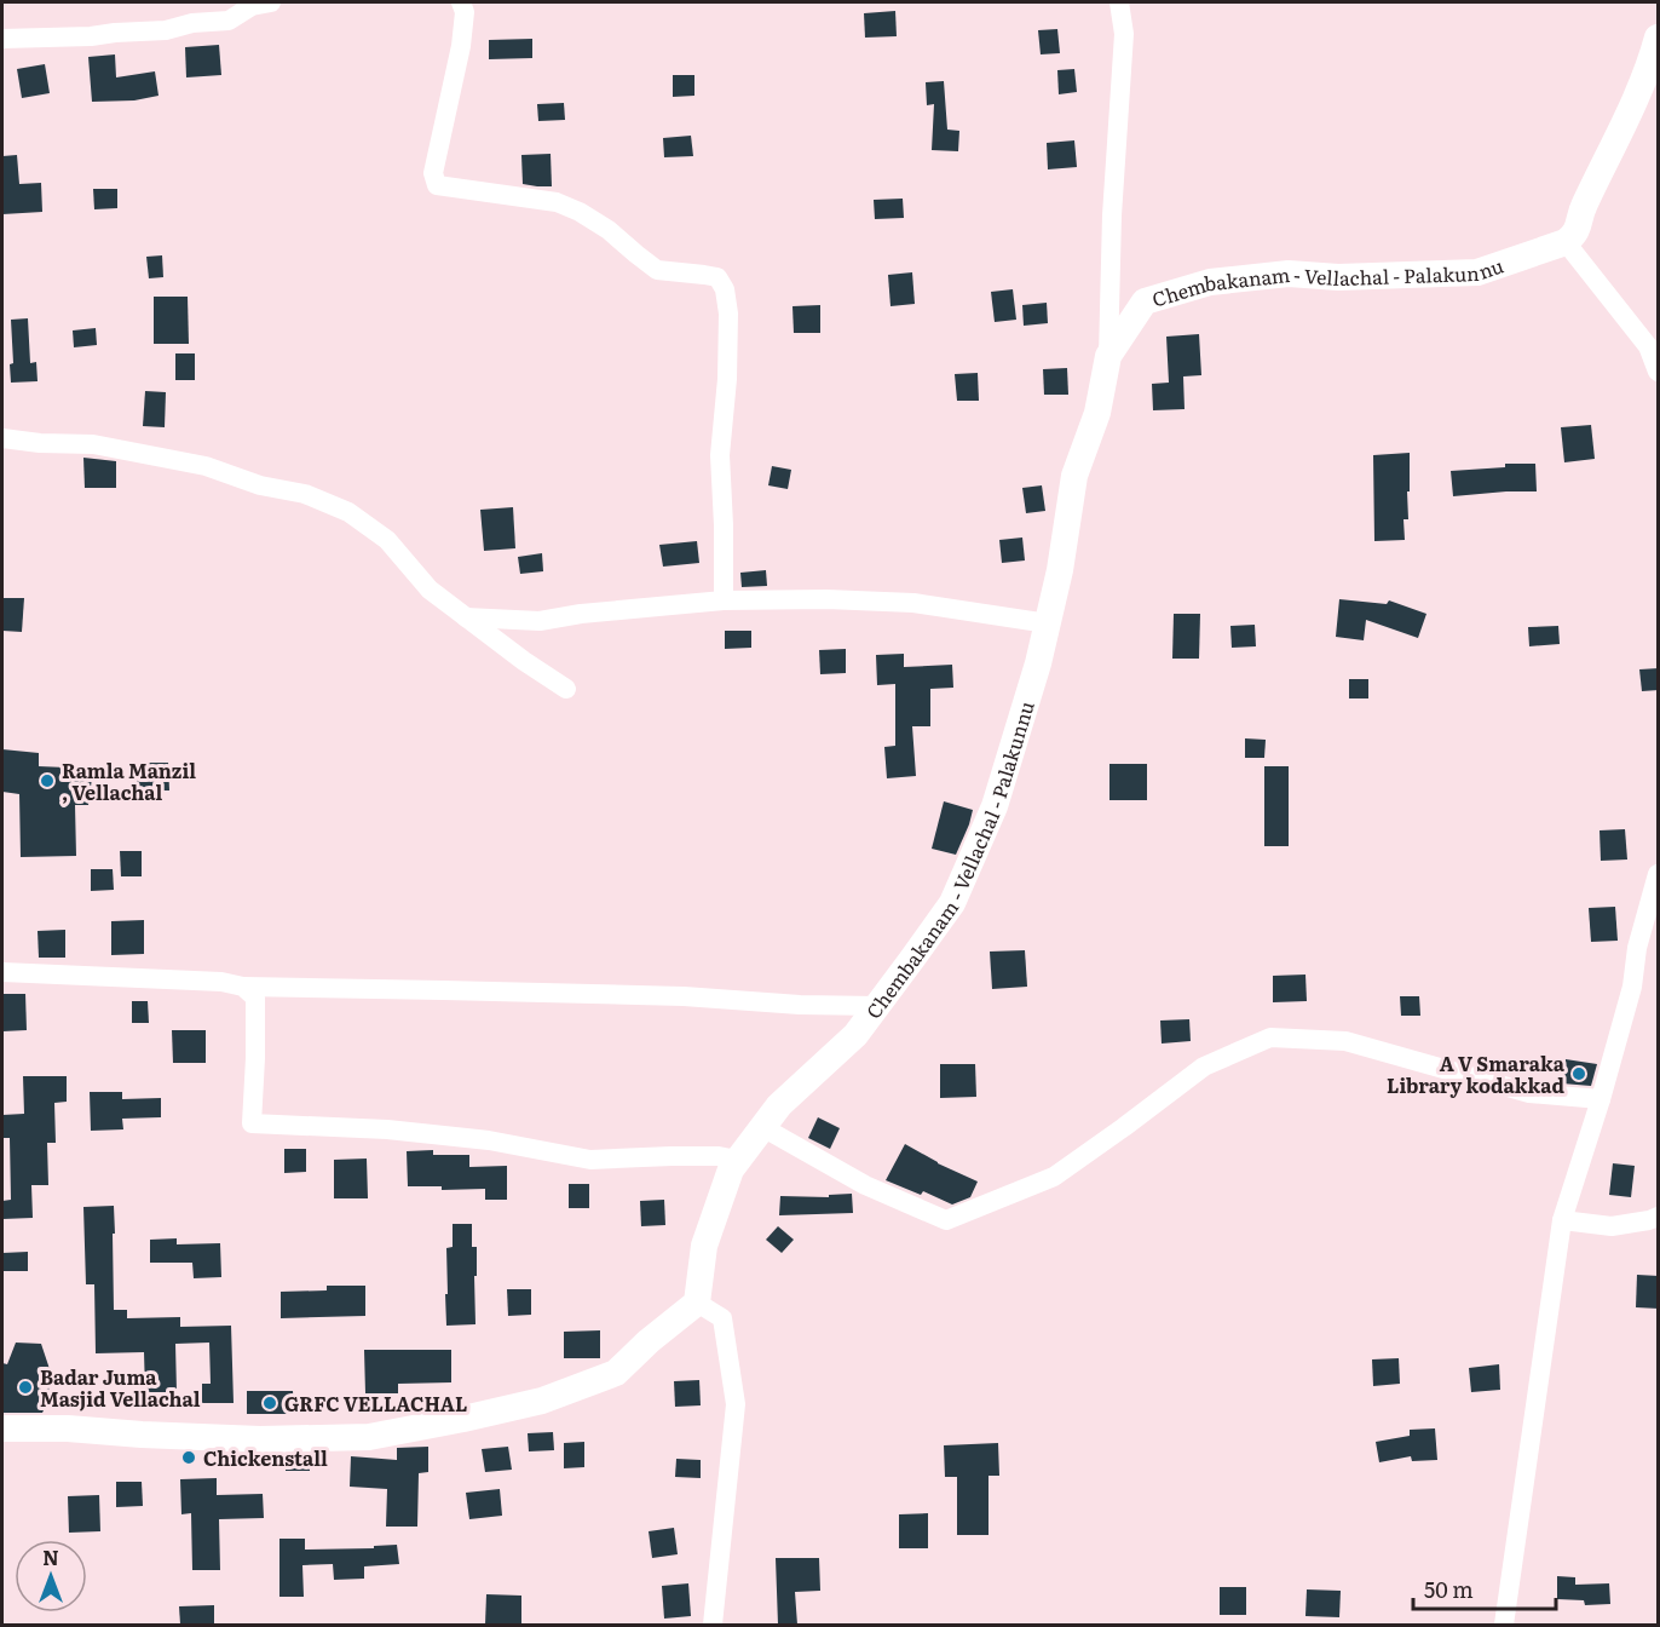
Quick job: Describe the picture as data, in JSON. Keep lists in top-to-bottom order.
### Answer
{
  "streets": {
    "main road": ["Chembakanam - Vellachal - Palakunnu"]
  },
  "places": [
    "Ramla Manzil , Vellachal",
    "A V Smaraka Library kodakkad",
    "Badar Juma Masjid Vellachal",
    "GRFC VELLACHAL",
    "Chickenstall"
  ],
  "scale_bar": "50 m",
  "north": "top"
}
